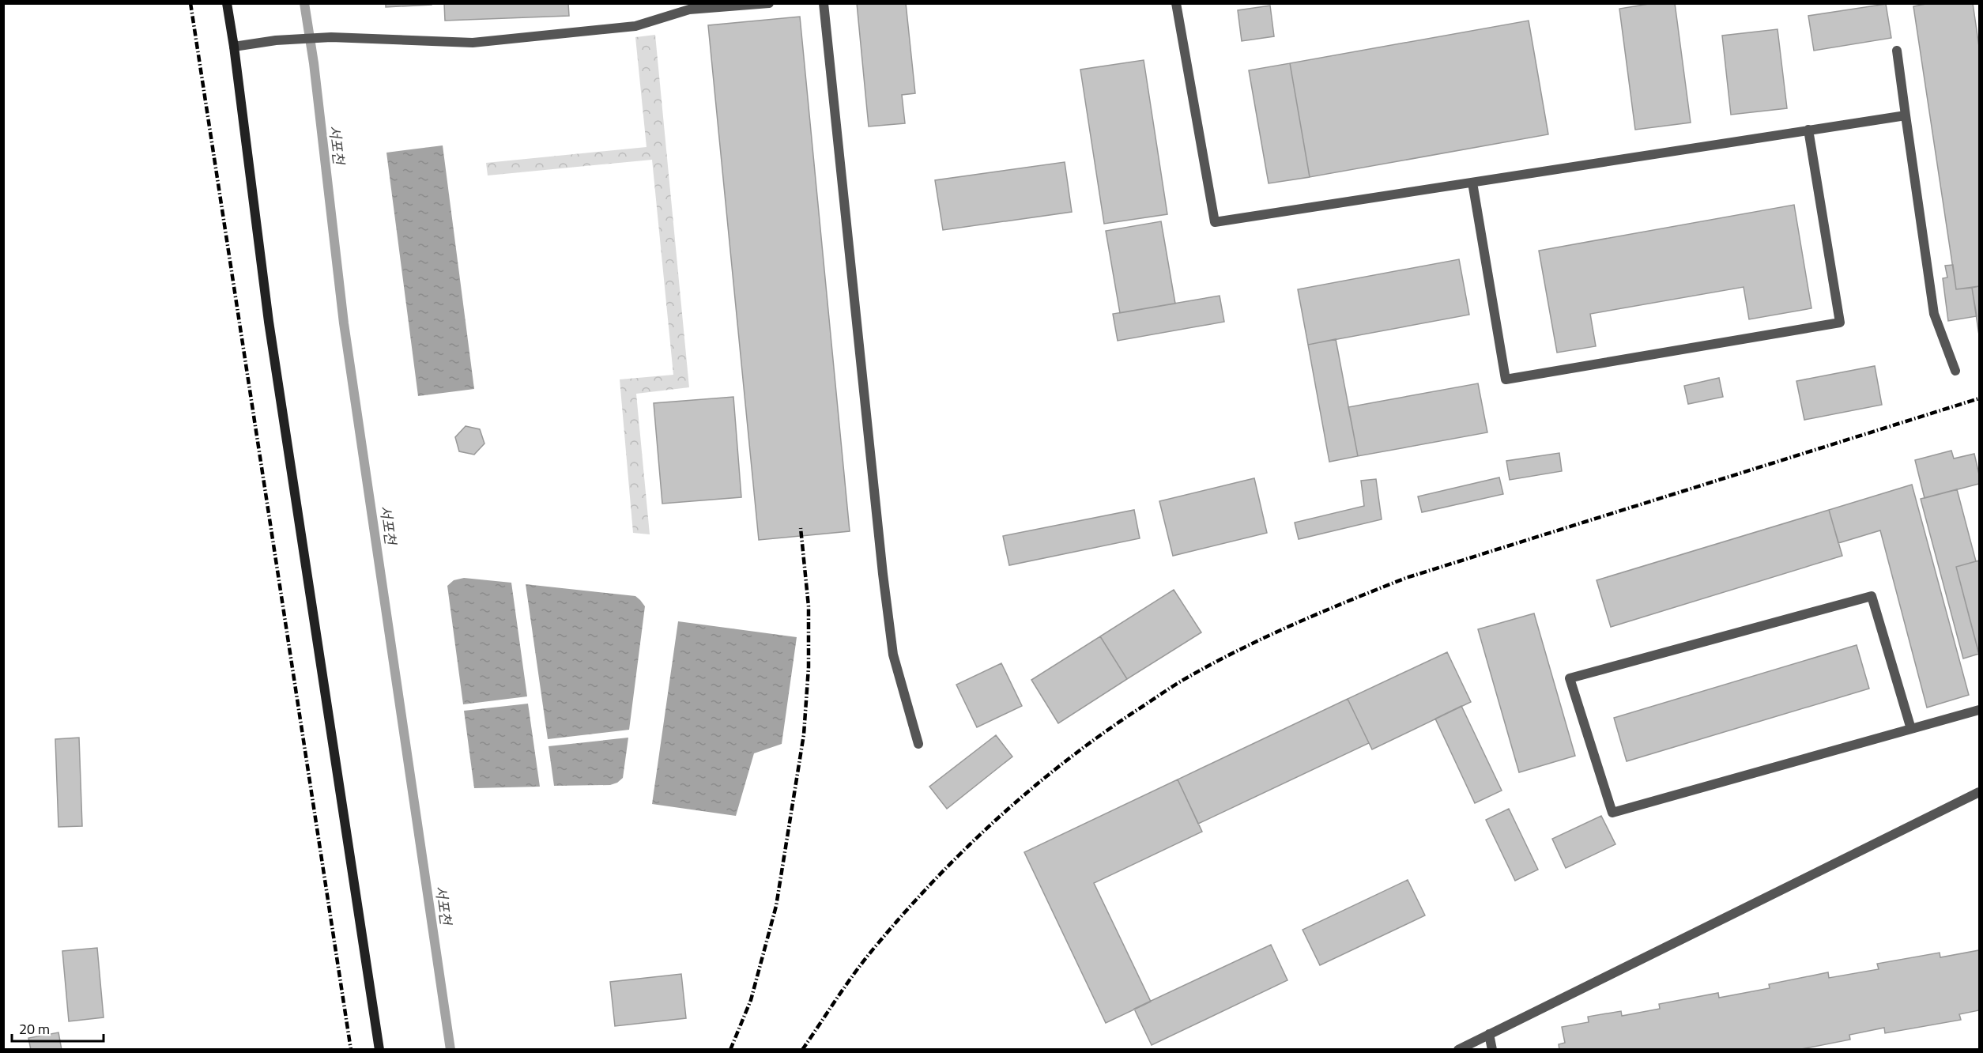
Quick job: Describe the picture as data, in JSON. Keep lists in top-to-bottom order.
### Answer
{
  "water": ["서포천"],
  "scale_bar": "20 m"
}
